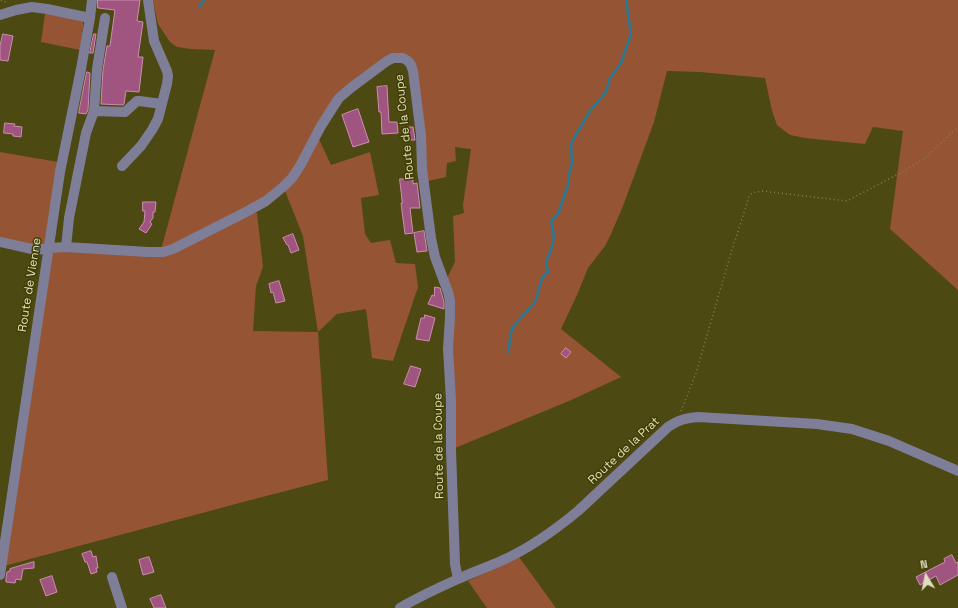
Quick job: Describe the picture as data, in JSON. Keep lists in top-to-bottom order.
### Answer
{
  "streets": {
    "street": ["Route de la Coupe", "Route de Vienne", "Route de la Prat"]
  },
  "crossings": [
    ["Route de la Coupe", "Route de Vienne"],
    ["Route de la Coupe", "Route de la Prat"]
  ],
  "north": "top"
}
